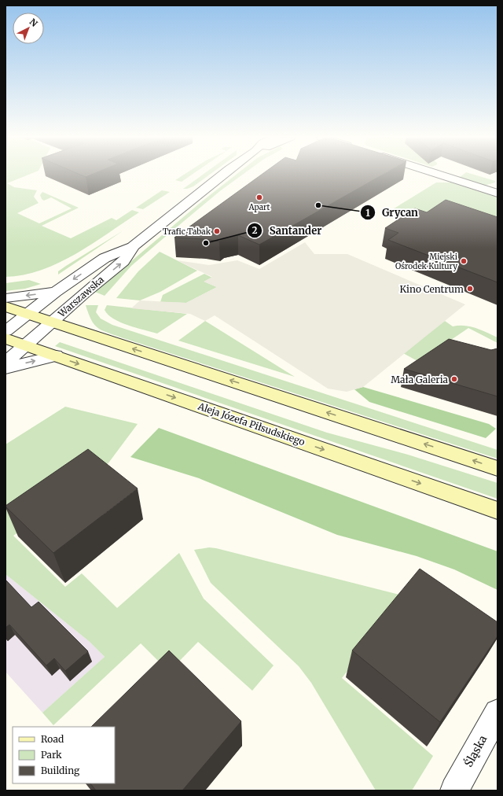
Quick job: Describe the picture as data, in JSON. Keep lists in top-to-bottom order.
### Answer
{
  "streets": {
    "main road": ["Aleja Józefa Piłsudskiego"],
    "street": ["Warszawska", "Śląska"]
  },
  "crossings": [
    ["Warszawska", "Aleja Józefa Piłsudskiego"]
  ],
  "places": [
    "Apart",
    "Grycan",
    "Trafic Tabak",
    "Santander",
    "Miejski Ośrodek Kultury",
    "Kino Centrum",
    "Mała Galeria"
  ],
  "legend": ["Road", "Park", "Building"],
  "north": "top right"
}
